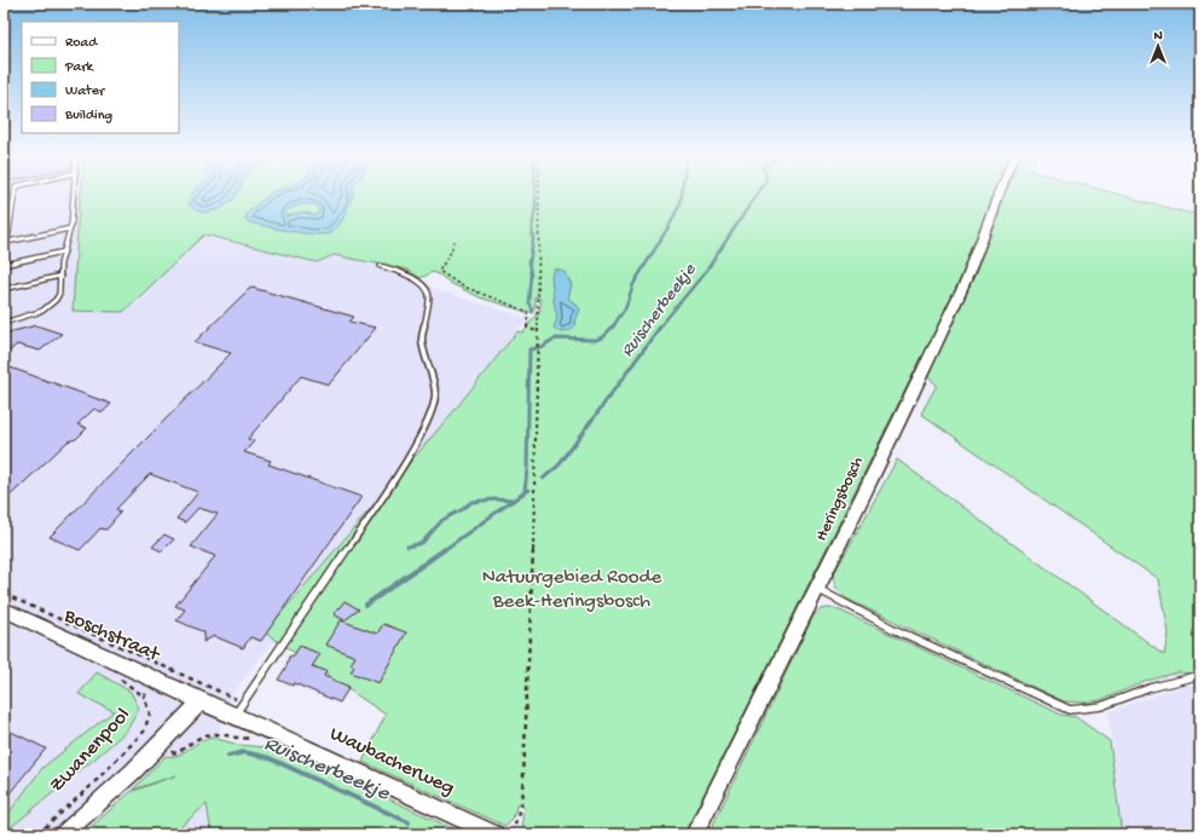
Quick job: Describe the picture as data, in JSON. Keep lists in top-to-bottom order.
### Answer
{
  "streets": {
    "street": ["Heringsbosch", "Boschstraat", "Waubacherweg"],
    "path": ["Zwanenpool"]
  },
  "crossings": [
    ["Boschstraat", "Zwanenpool"],
    ["Boschstraat", "Waubacherweg"]
  ],
  "water": ["Ruischerbeekje"],
  "parks": ["Natuurgebied Roode Beek-Heringsbosch"],
  "legend": [
    "Road",
    "Park",
    "Water",
    "Building"
  ],
  "north": "top"
}
